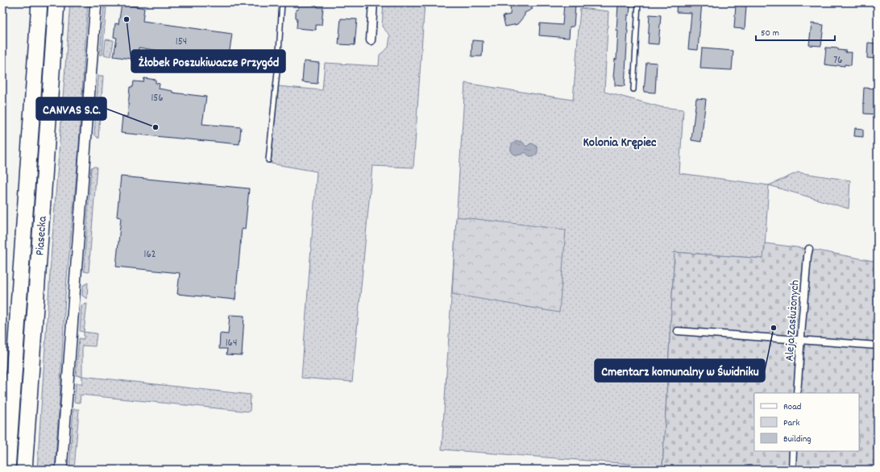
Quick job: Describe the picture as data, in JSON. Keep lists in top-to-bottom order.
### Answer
{
  "streets": {
    "highway": ["Piasecka"],
    "street": ["Aleja Zasłużonych"]
  },
  "districts": ["Kolonia Krępiec"],
  "places": ["Żłobek Poszukiwacze Przygód", "CANVAS S.C.", "Cmentarz komunalny w Świdniku"],
  "house_numbers": [
    "154",
    "76",
    "156",
    "162",
    "164"
  ],
  "legend": ["Road", "Park", "Building"],
  "scale_bar": "50 m"
}
